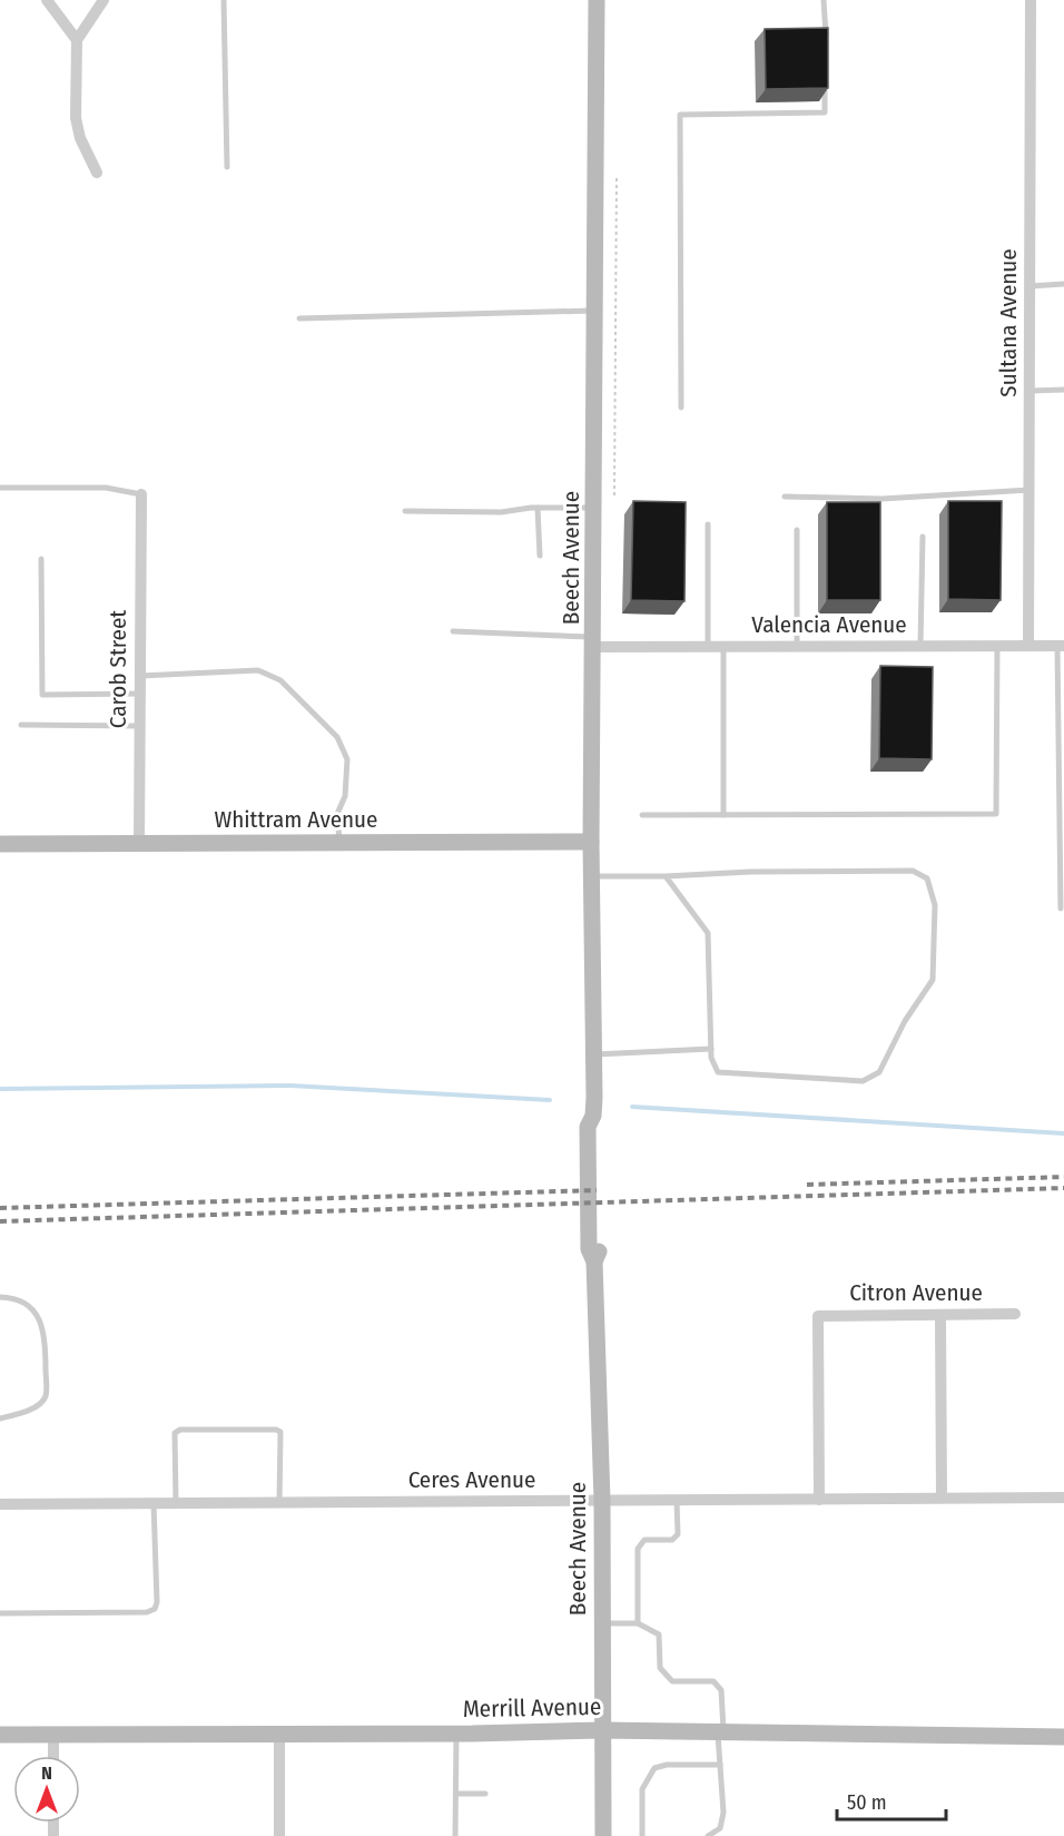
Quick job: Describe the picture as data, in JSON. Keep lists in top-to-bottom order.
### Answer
{
  "streets": {
    "main road": ["Beech Avenue", "Whittram Avenue", "Merrill Avenue"],
    "street": [
      "Sultana Avenue",
      "Valencia Avenue",
      "Carob Street",
      "Citron Avenue",
      "Ceres Avenue"
    ]
  },
  "crossings": [
    ["Sultana Avenue", "Valencia Avenue"],
    ["Beech Avenue", "Valencia Avenue"],
    ["Beech Avenue", "Whittram Avenue"],
    ["Beech Avenue", "Ceres Avenue"],
    ["Beech Avenue", "Merrill Avenue"],
    ["Carob Street", "Whittram Avenue"],
    ["Citron Avenue", "Ceres Avenue"]
  ],
  "scale_bar": "50 m",
  "north": "top"
}
